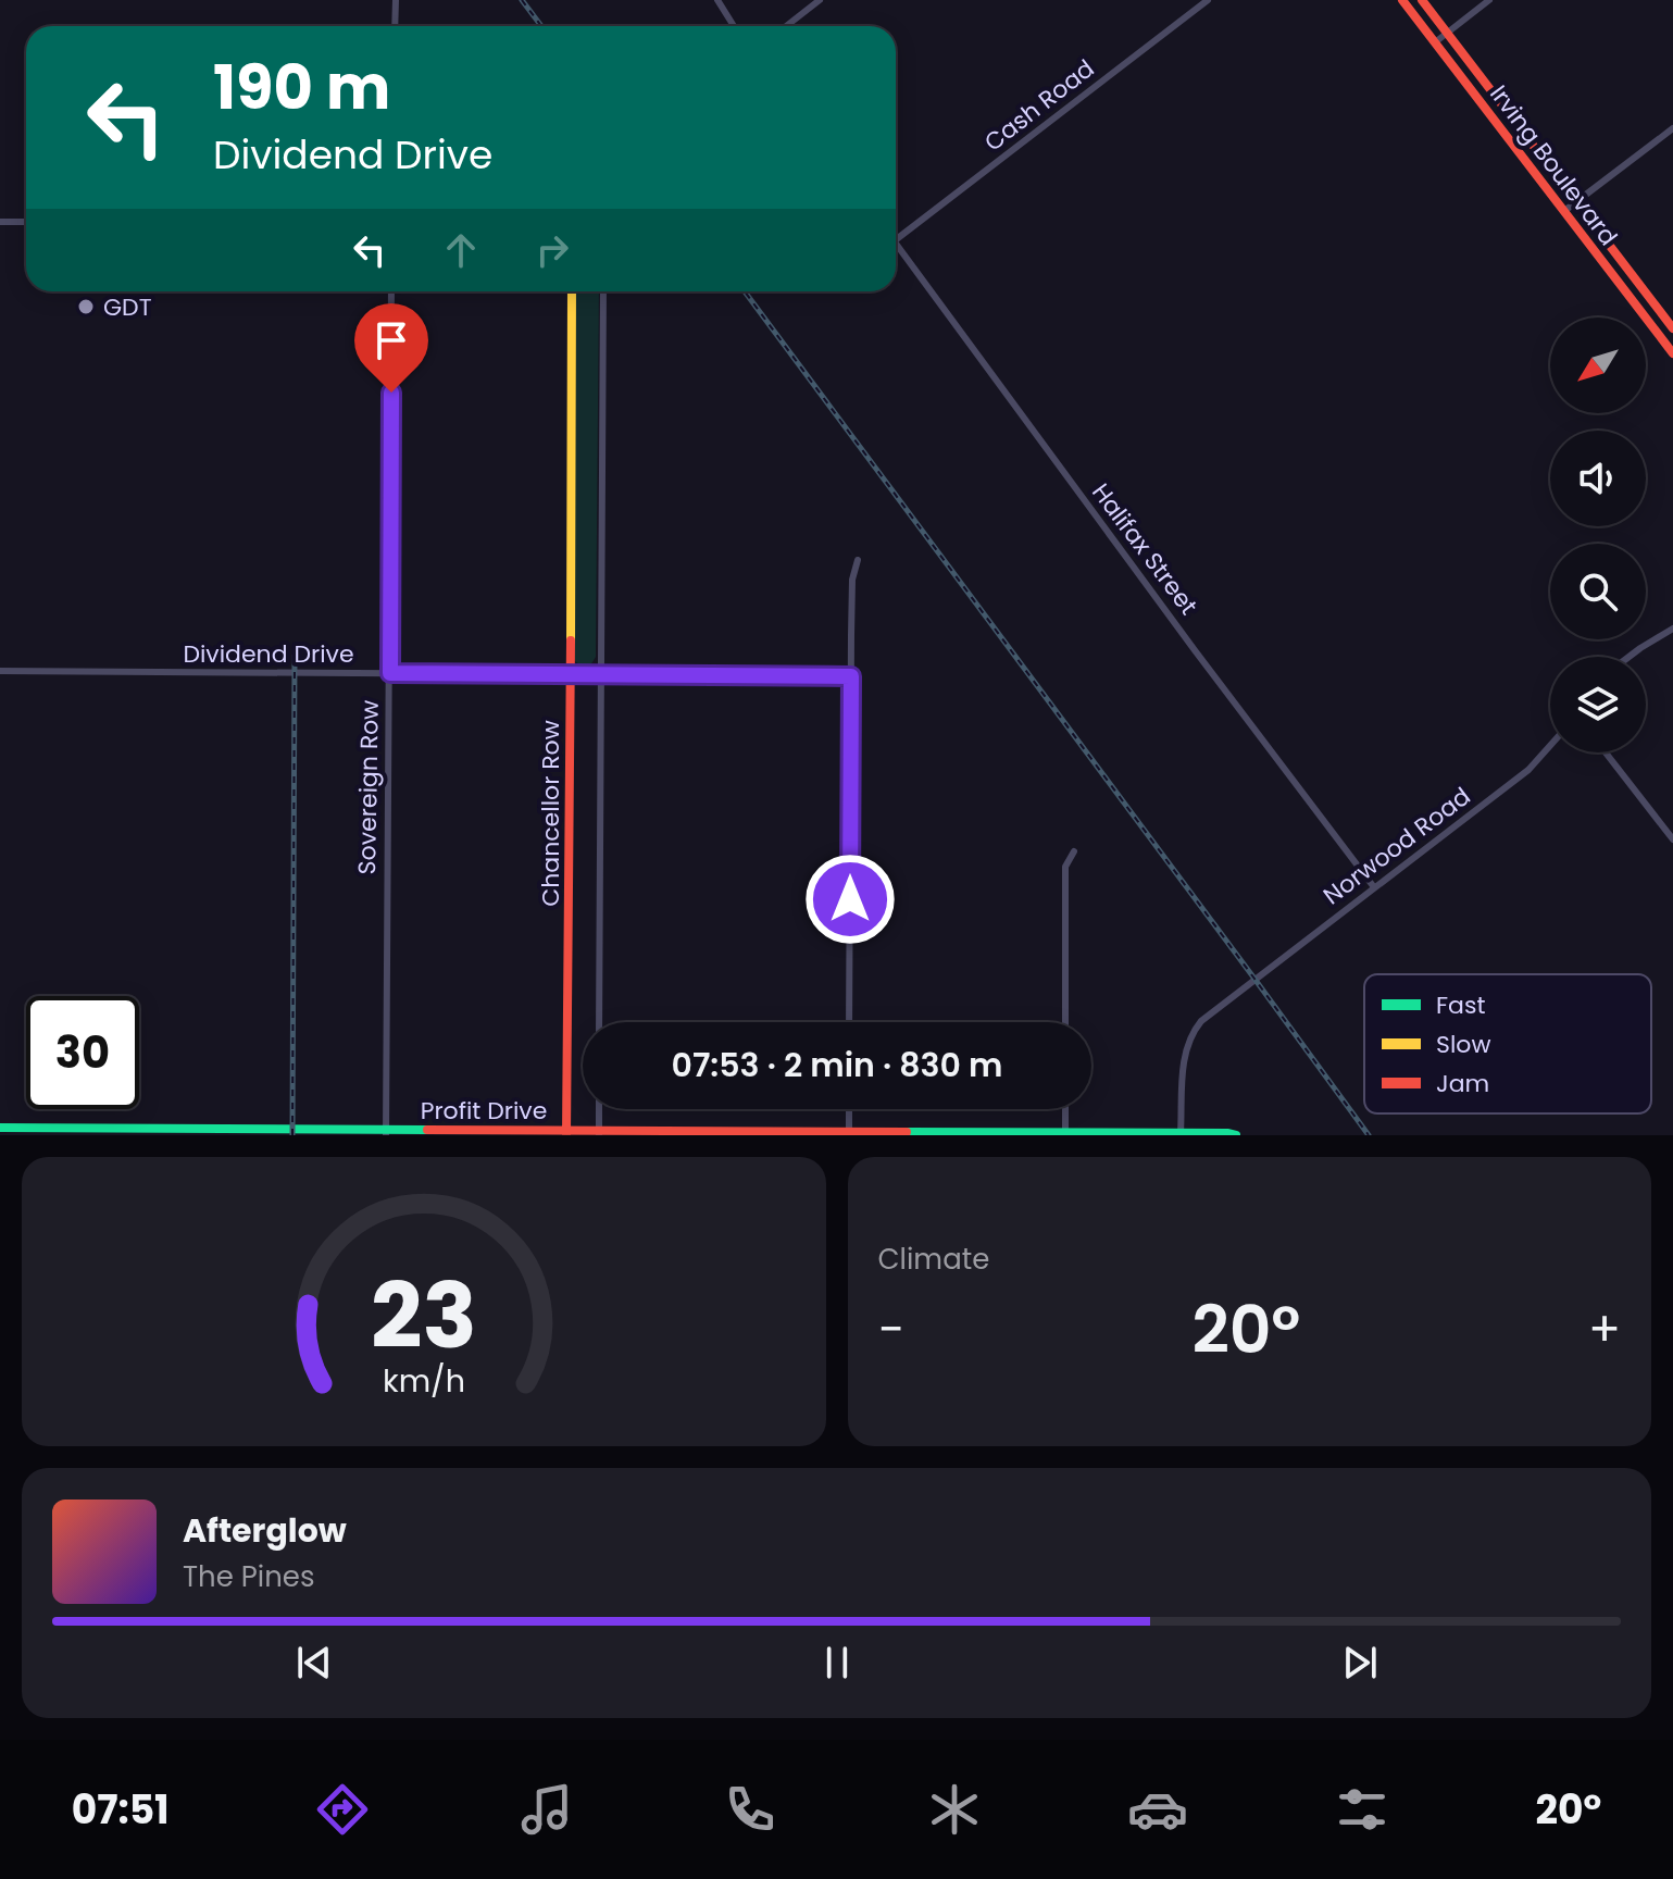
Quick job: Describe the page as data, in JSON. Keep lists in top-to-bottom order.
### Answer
{
  "streets": {
    "street": [
      "Cash Road",
      "Irving Boulevard",
      "Halifax Street",
      "Dividend Drive",
      "Sovereign Row",
      "Chancellor Row",
      "Norwood Road",
      "Profit Drive"
    ]
  },
  "crossings": [
    ["Halifax Street", "Norwood Road"],
    ["Dividend Drive", "Sovereign Row"],
    ["Dividend Drive", "Chancellor Row"],
    ["Sovereign Row", "Profit Drive"],
    ["Chancellor Row", "Profit Drive"],
    ["Norwood Road", "Profit Drive"]
  ],
  "places": ["GDT"],
  "legend": ["Fast", "Slow", "Jam"],
  "north": "bottom left",
  "page": {
    "turn": ["190 m", "Dividend Drive"],
    "limit": "30",
    "trip": "07:53 · 2 min · 830 m",
    "tile": "Climate",
    "heat": ["−", "20°", "+"],
    "song": ["Afterglow", "The Pines"],
    "tabs": ["07:51", "20°"],
    "gauge": ["23", "km/h"]
  }
}
